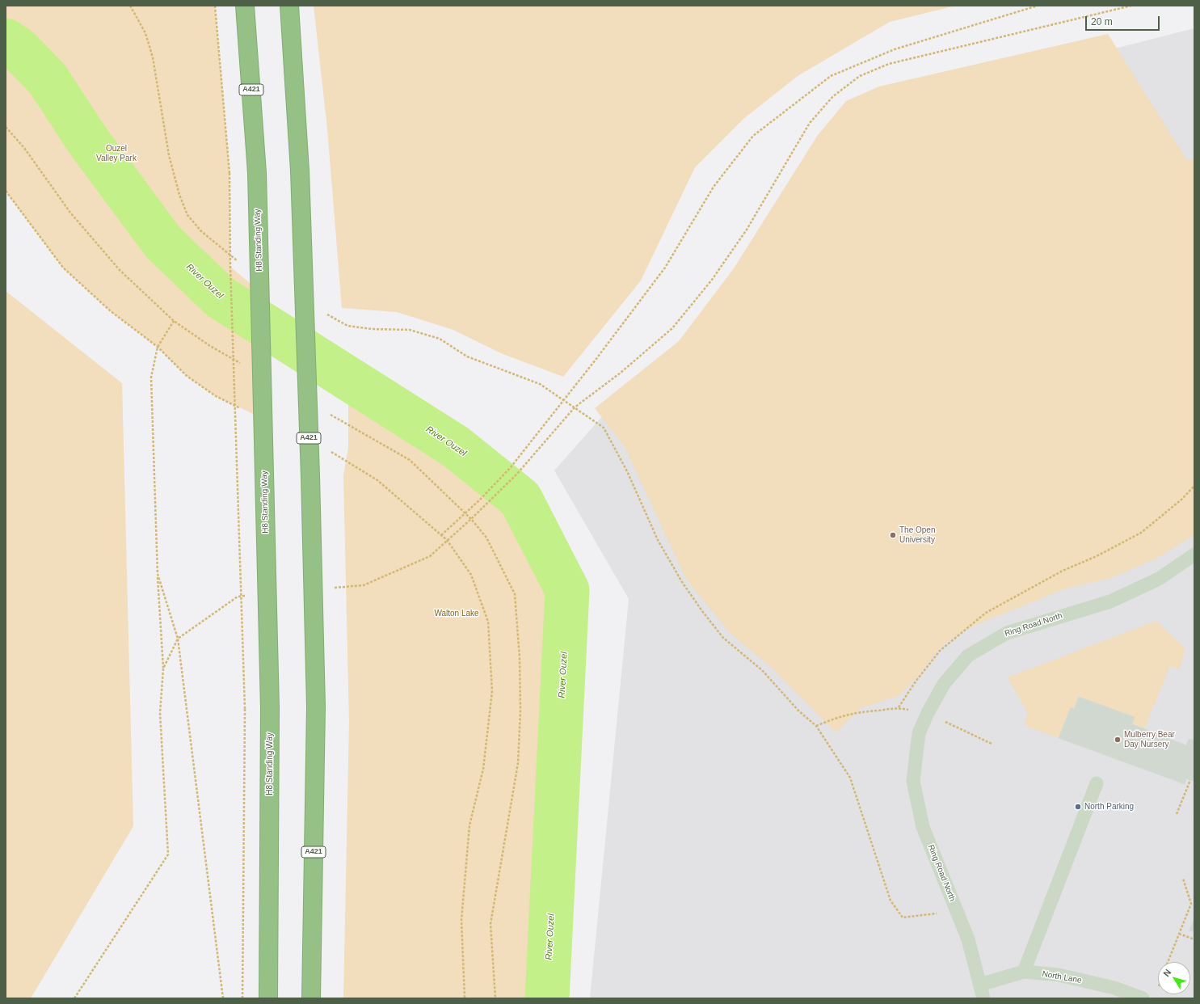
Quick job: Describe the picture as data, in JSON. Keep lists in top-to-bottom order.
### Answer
{
  "streets": {
    "highway": ["A421", "H8 Standing Way"],
    "lane": ["Ring Road North", "North Lane"]
  },
  "crossings": [
    ["Ring Road North", "North Lane"]
  ],
  "water": ["River Ouzel"],
  "parks": ["Ouzel Valley Park", "Walton Lake"],
  "places": ["The Open University", "Mulberry Bear Day Nursery", "North Parking"],
  "scale_bar": "20 m",
  "north": "top left"
}
